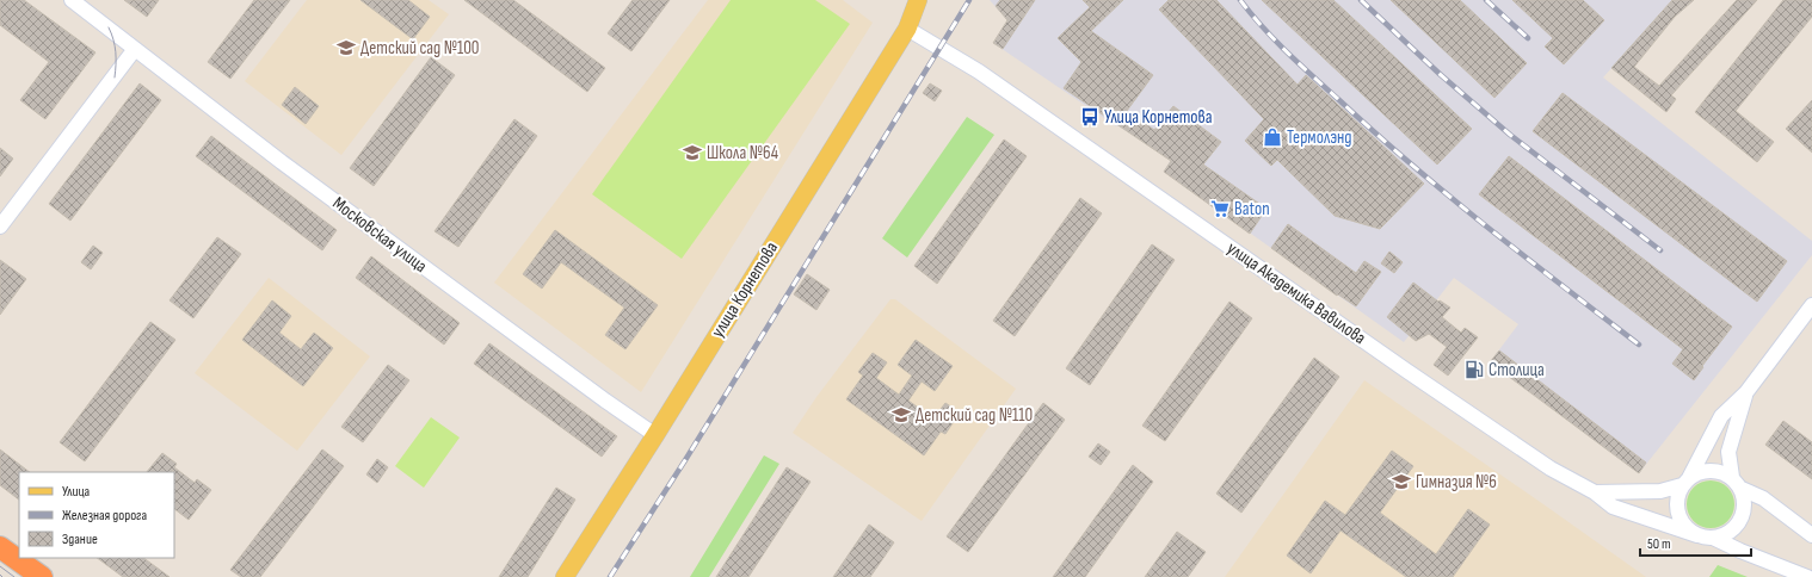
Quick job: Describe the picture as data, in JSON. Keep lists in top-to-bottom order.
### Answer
{
  "streets": {
    "main road": ["улица Корнетова"],
    "street": ["Московская улица", "улица Академика Вавилова"]
  },
  "crossings": [
    ["Московская улица", "улица Корнетова"],
    ["улица Корнетова", "улица Академика Вавилова"]
  ],
  "places": {
    "school or university": [
      "Детский сад №100",
      "Школа №64",
      "Детский сад №110",
      "Гимназия №6"
    ],
    "bus stop": ["Улица Корнетова"],
    "shop": ["Термолэнд"],
    "supermarket": ["Baton"],
    "fuel station": ["Столица"]
  },
  "legend": ["Улица", "Железная дорога", "Здание"],
  "scale_bar": "50 m"
}
